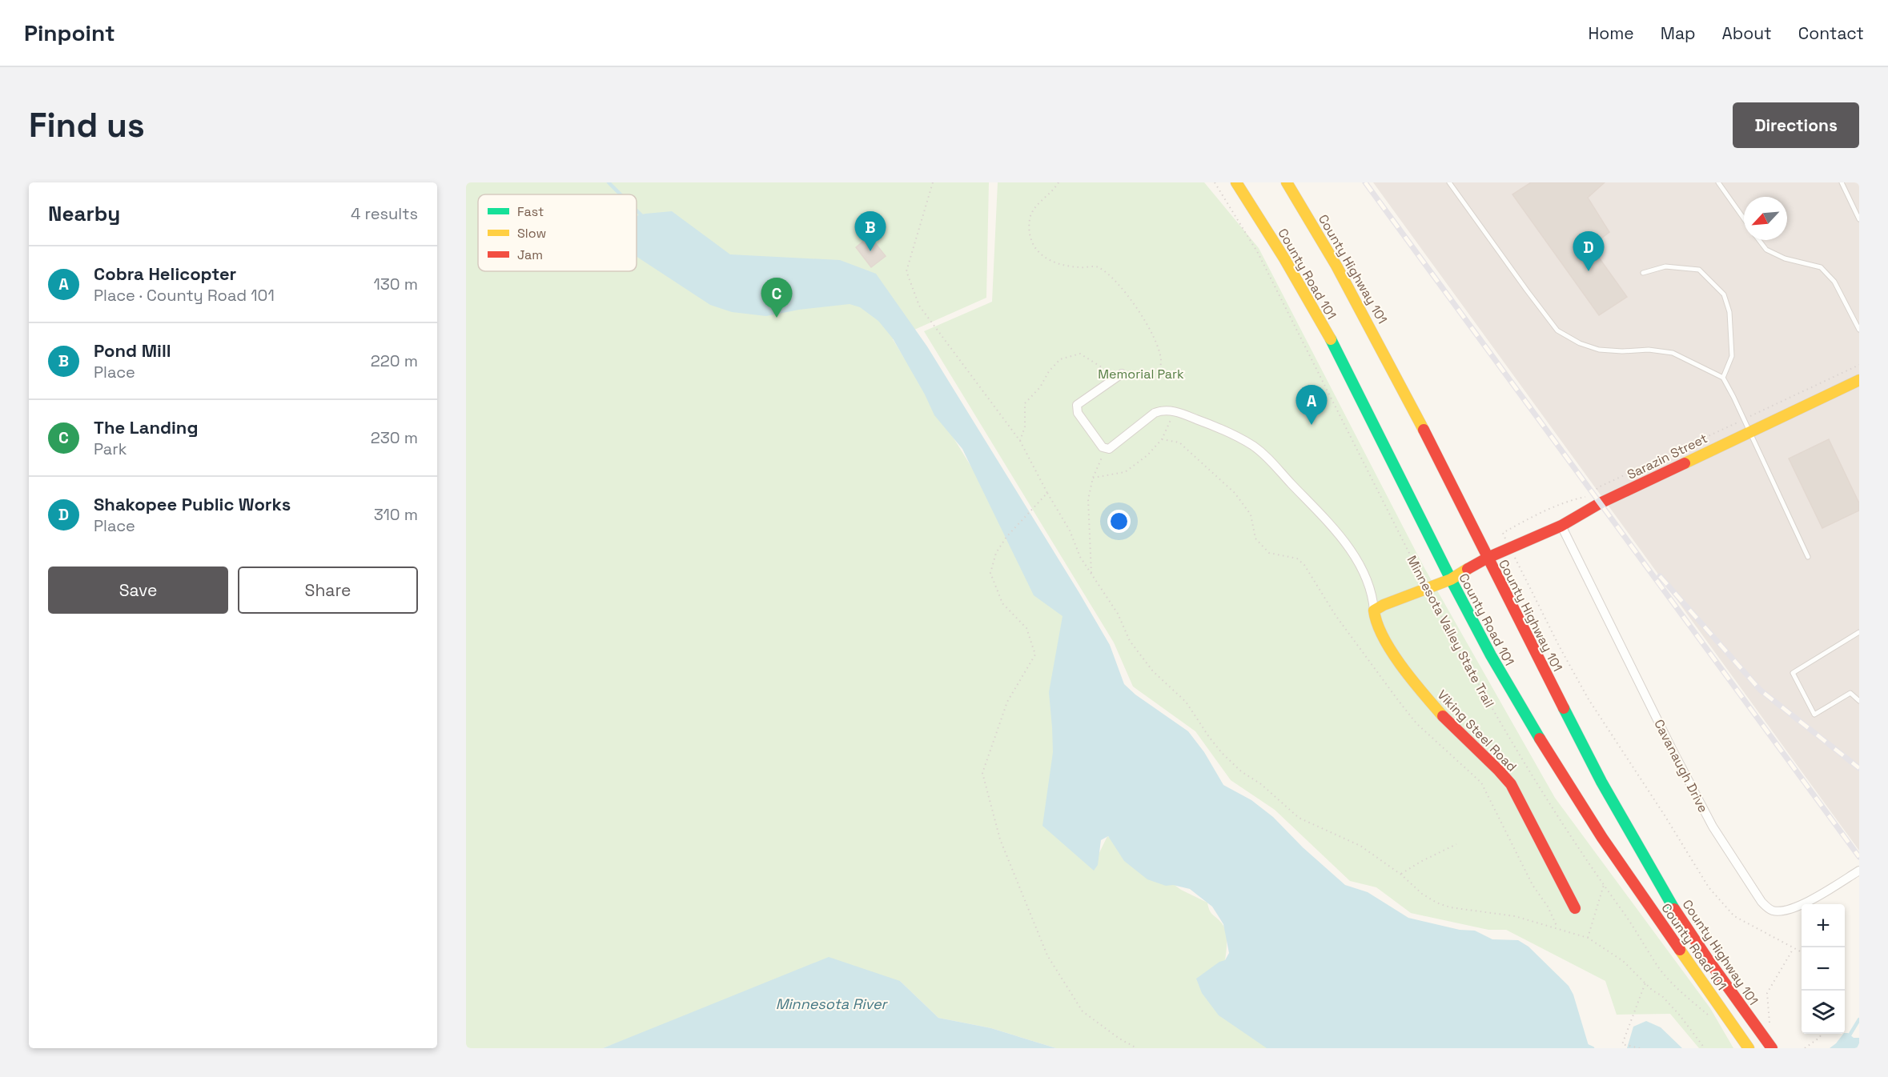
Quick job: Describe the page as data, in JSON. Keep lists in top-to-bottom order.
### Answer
{
  "streets": {
    "main road": [
      "County Highway 101",
      "County Road 101",
      "Sarazin Street",
      "Viking Steel Road"
    ],
    "street": ["Cavanaugh Drive"],
    "path": ["Minnesota Valley State Trail"]
  },
  "crossings": [
    ["County Highway 101", "Sarazin Street"],
    ["Sarazin Street", "Cavanaugh Drive"]
  ],
  "water": ["Minnesota River"],
  "parks": ["Memorial Park"],
  "legend": ["Fast", "Slow", "Jam"],
  "north": "bottom left",
  "page": {
    "header": "Pinpoint",
    "nav": [
      "Home",
      "Map",
      "About",
      "Contact"
    ],
    "buttons": [
      "Directions",
      ["Save", "Share"]
    ],
    "title": "Find us",
    "heading": ["Nearby", "4 results"],
    "pins": [
      "B",
      "D",
      "C",
      "A"
    ],
    "list": [
      {
        "mark": "A",
        "name": "Cobra Helicopter",
        "note": "Place · County Road 101",
        "value": "130 m"
      },
      {
        "mark": "B",
        "name": "Pond Mill",
        "note": "Place",
        "value": "220 m"
      },
      {
        "mark": "C",
        "name": "The Landing",
        "note": "Park",
        "value": "230 m"
      },
      {
        "mark": "D",
        "name": "Shakopee Public Works",
        "note": "Place",
        "value": "310 m"
      }
    ],
    "map_buttons": ["+", "−"]
  }
}
